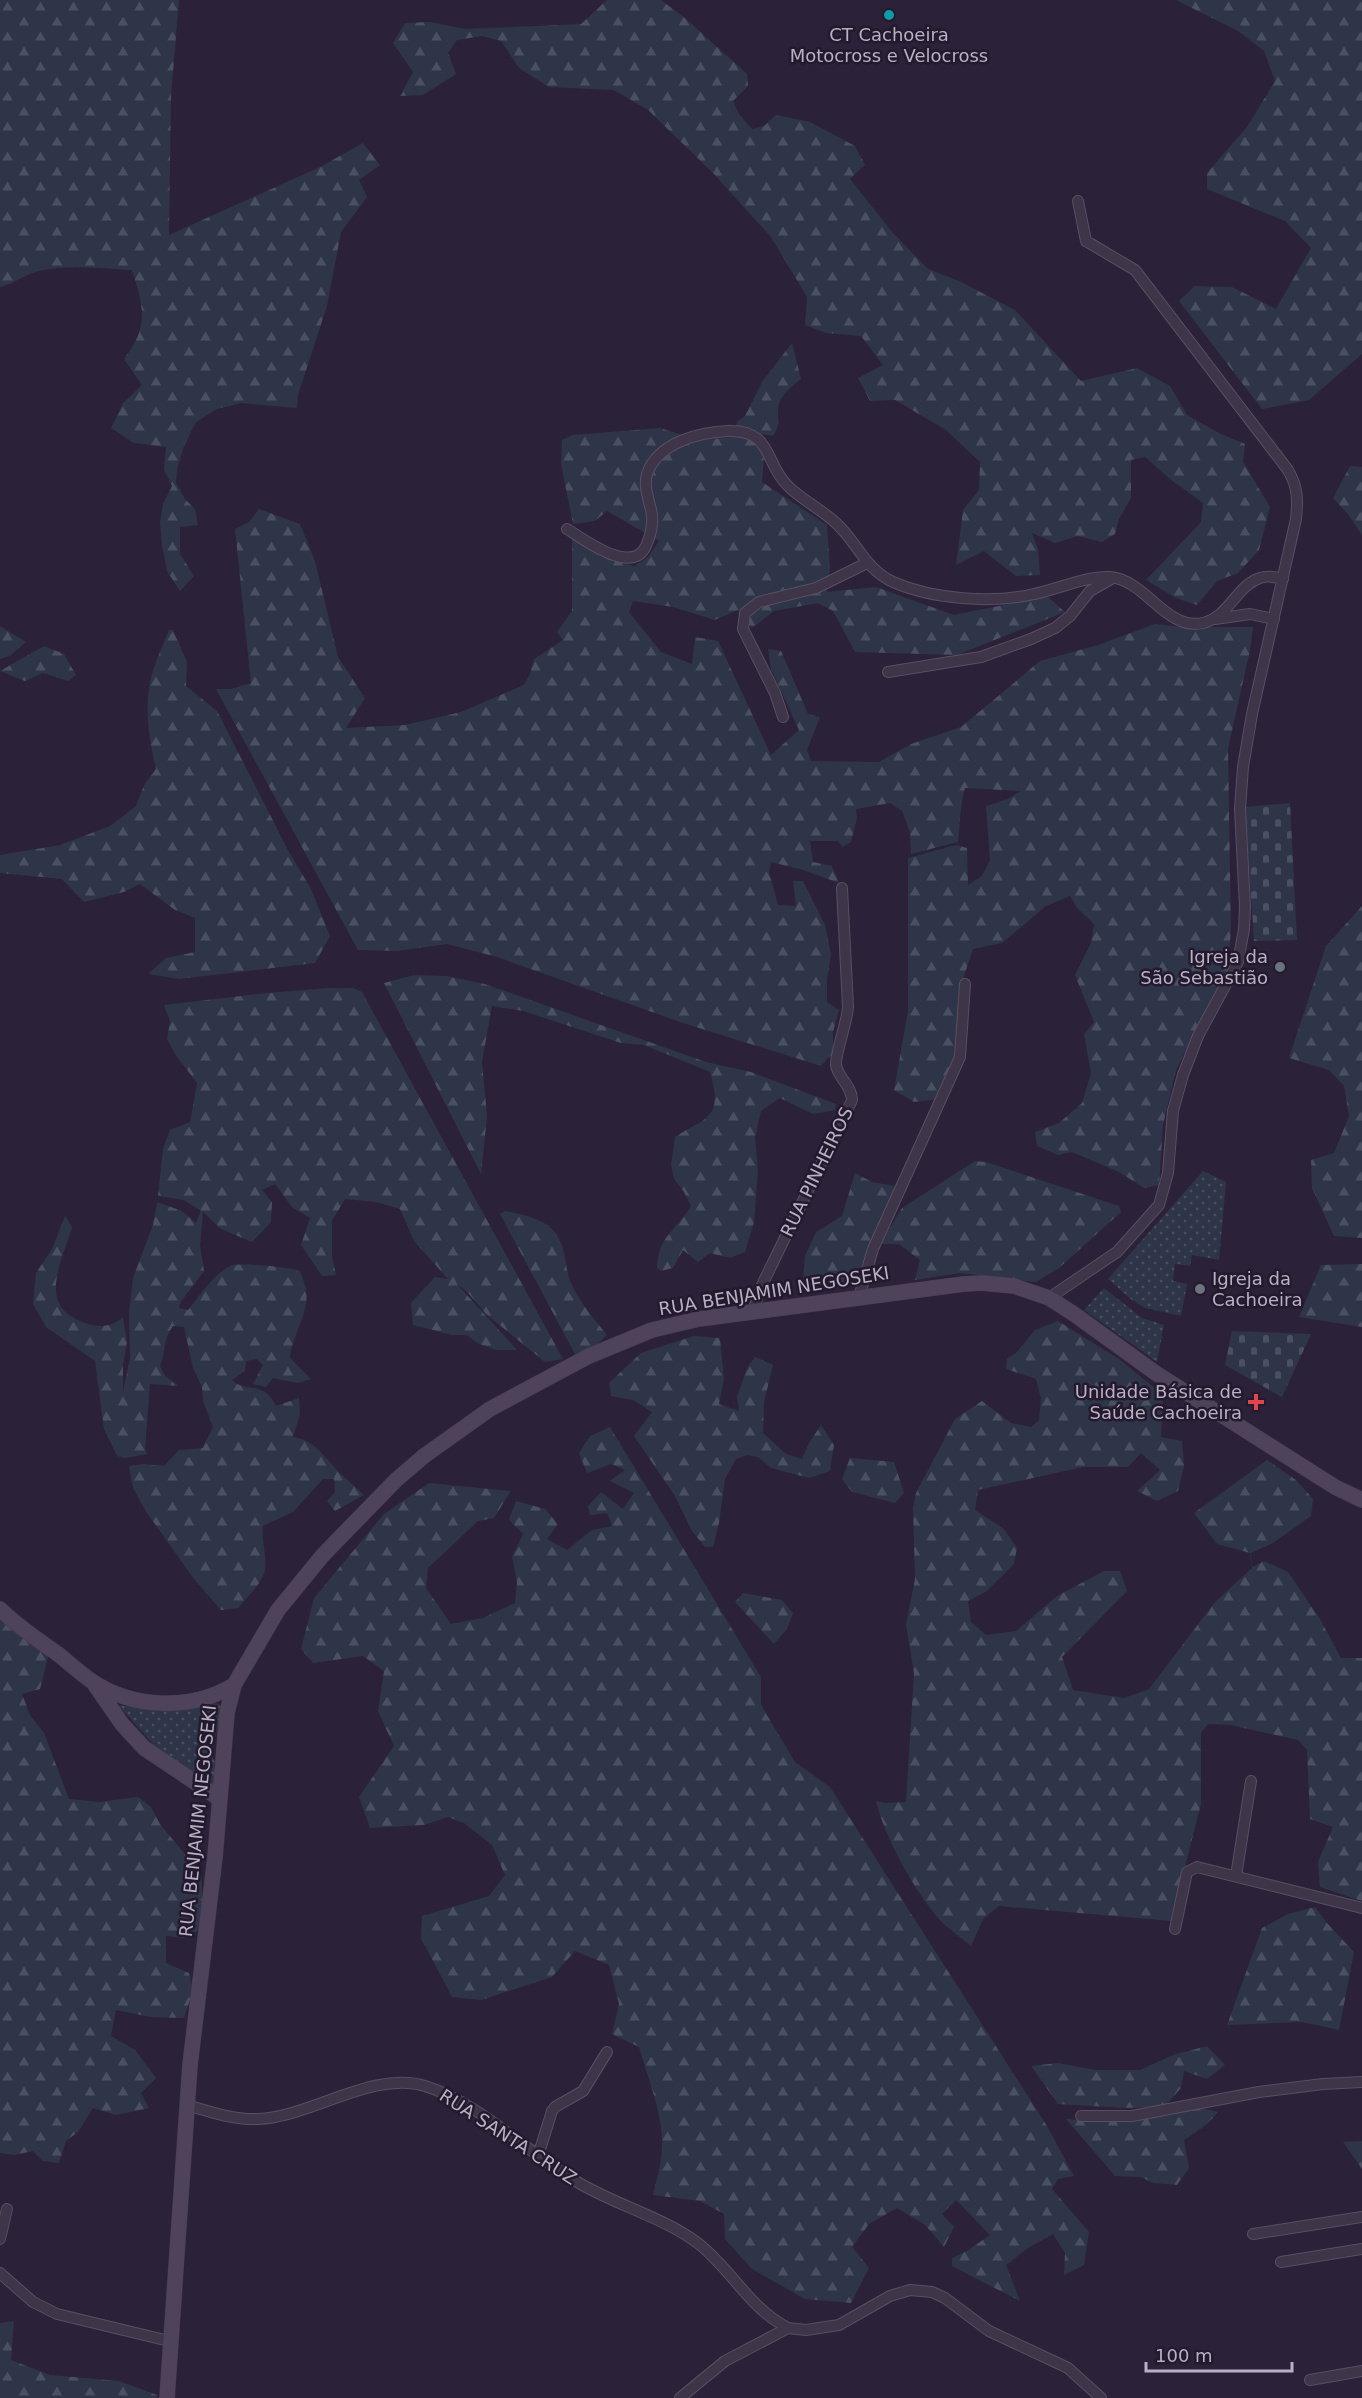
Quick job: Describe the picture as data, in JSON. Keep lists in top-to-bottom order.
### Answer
{
  "streets": {
    "main road": ["RUA BENJAMIM NEGOSEKI"],
    "street": ["RUA PINHEIROS", "RUA SANTA CRUZ"]
  },
  "crossings": [
    ["RUA PINHEIROS", "RUA BENJAMIM NEGOSEKI"],
    ["RUA BENJAMIM NEGOSEKI", "RUA SANTA CRUZ"]
  ],
  "places": {
    "other": ["CT Cachoeira Motocross e Velocross", "Igreja da São Sebastião", "Igreja da Cachoeira"],
    "health": ["Unidade Básica de Saúde Cachoeira"]
  },
  "scale_bar": "100 m"
}
